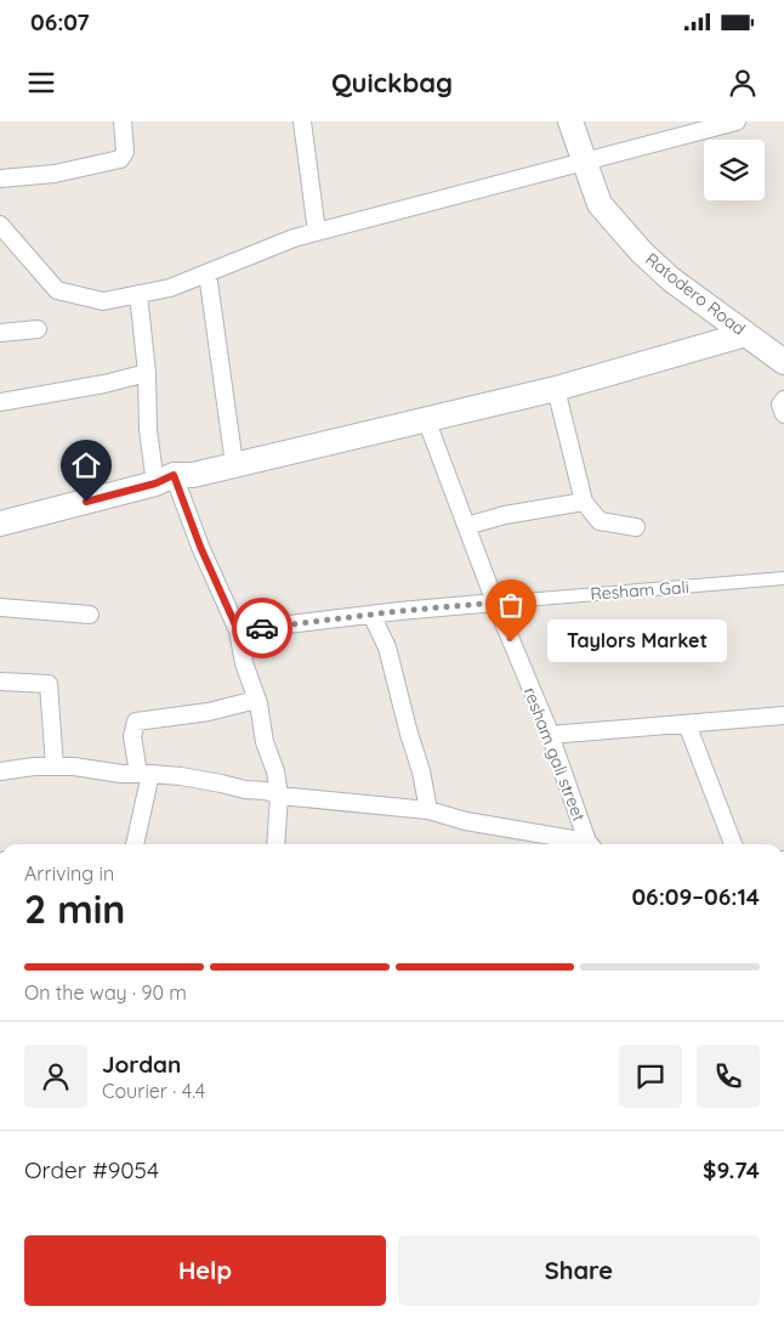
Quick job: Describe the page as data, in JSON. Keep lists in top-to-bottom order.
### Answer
{
  "streets": {
    "main road": ["Ratodero Road"],
    "street": ["Resham Gali", "resham gali street"]
  },
  "crossings": [
    ["Resham Gali", "resham gali street"]
  ],
  "places": ["Taylors Market"],
  "page": {
    "status": "06:07",
    "header": "Quickbag",
    "bubble": "Taylors Market",
    "heading": ["2 min", "Arriving in", "06:09–06:14"],
    "panel": [
      "Jordan",
      "Courier · 4.4",
      "Order #9054",
      "$9.74"
    ],
    "bar": "On the way · 90 m",
    "buttons": ["Help", "Share"]
  }
}
